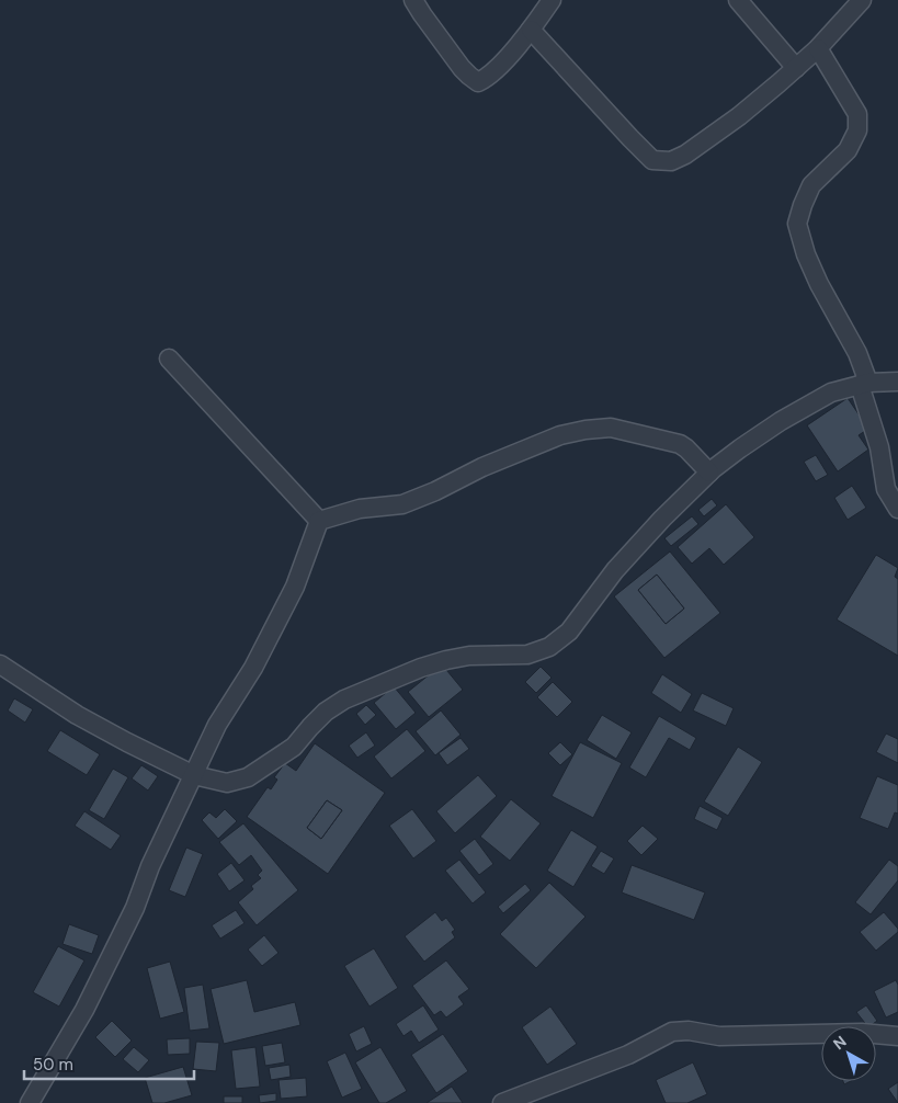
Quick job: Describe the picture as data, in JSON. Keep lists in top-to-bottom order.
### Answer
{
  "scale_bar": "50 m",
  "north": "top left"
}
